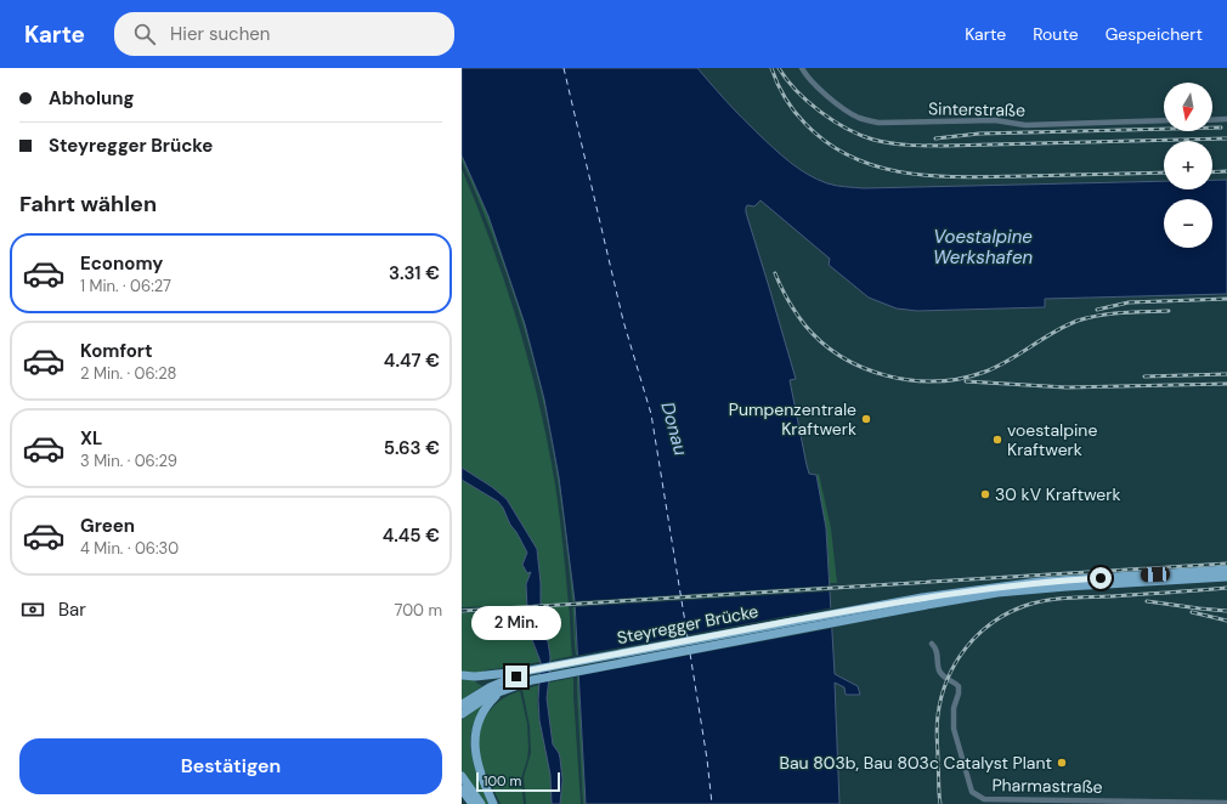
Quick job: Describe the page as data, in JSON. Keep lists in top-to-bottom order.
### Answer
{
  "streets": {
    "main road": ["Steyregger Brücke"],
    "street": ["Sinterstraße", "Pharmastraße"]
  },
  "water": ["Voestalpine Werkshafen", "Donau"],
  "places": [
    "Pumpenzentrale Kraftwerk",
    "voestalpine Kraftwerk",
    "30 kV Kraftwerk",
    "Bau 803b, Bau 803c Catalyst Plant"
  ],
  "scale_bar": "100 m",
  "north": "bottom",
  "page": {
    "header": "Karte",
    "search": "Hier suchen",
    "nav": ["Karte", "Route", "Gespeichert"],
    "banner": ["Abholung", "Steyregger Brücke"],
    "map_buttons": ["+", "−"],
    "heading": "Fahrt wählen",
    "list": [
      {
        "name": "Economy",
        "note": "1 Min. · 06:27",
        "value": "3.31 €"
      },
      {
        "name": "Komfort",
        "note": "2 Min. · 06:28",
        "value": "4.47 €"
      },
      {
        "name": "XL",
        "note": "3 Min. · 06:29",
        "value": "5.63 €"
      },
      {
        "name": "Green",
        "note": "4 Min. · 06:30",
        "value": "4.45 €"
      }
    ],
    "pay": ["Bar", "700 m"],
    "bubble": "2 Min.",
    "buttons": "Bestätigen",
    "scale": "100 m"
  }
}
